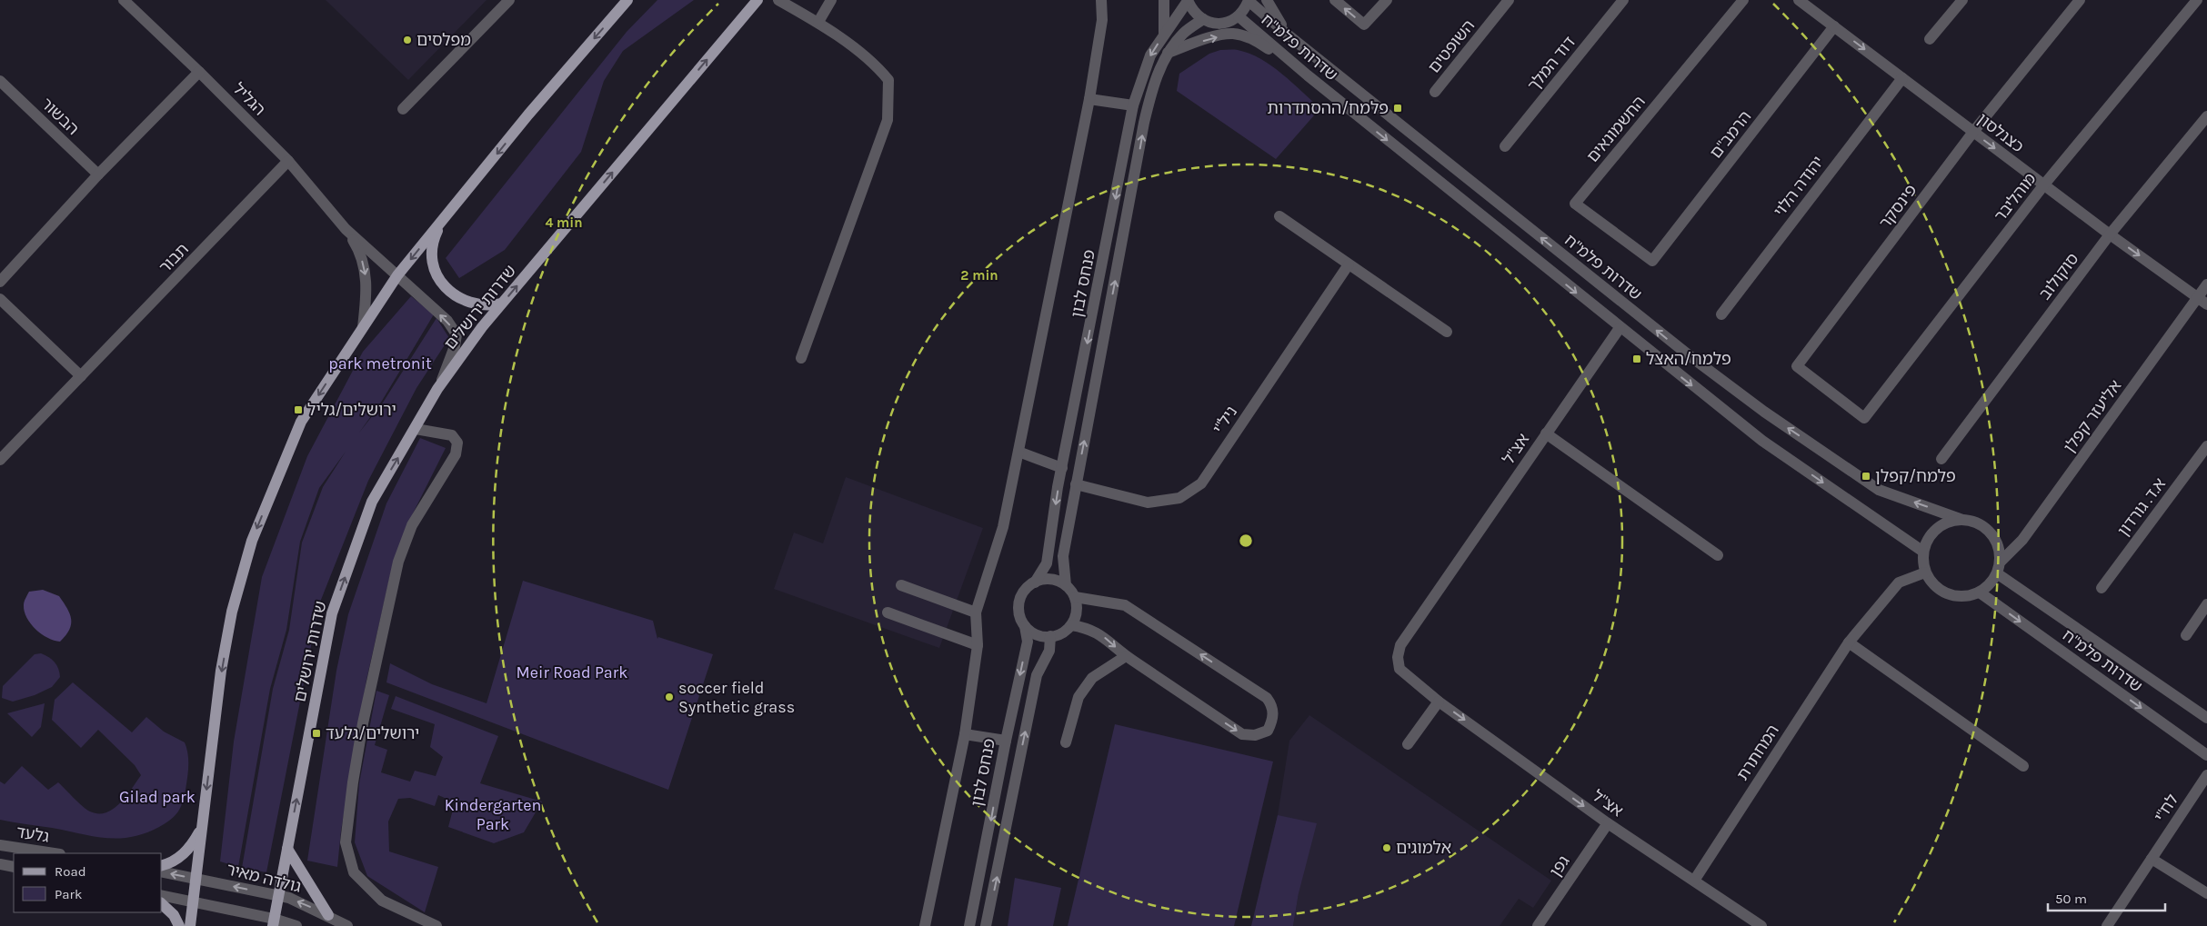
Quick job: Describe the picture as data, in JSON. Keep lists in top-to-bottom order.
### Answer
{
  "streets": {
    "main road": ["שדרות ירושלים"],
    "street": [
      "השופטים",
      "שדרות פלמ\"ח",
      "דוד המלך",
      "הגליל",
      "הבשור",
      "החשמונאים",
      "כצנלסון",
      "הרמב\"ם",
      "יהודה הלוי",
      "מוהליבר",
      "פינסקר",
      "תבור",
      "סוקולוב",
      "פנחס לבון",
      "אליעזר קפלן",
      "ניל\"י",
      "אצ\"ל",
      "א.ד. גורדון",
      "המחתרת",
      "לח\"י",
      "גלעד",
      "גפן",
      "גולדה מאיר"
    ]
  },
  "crossings": [
    ["שדרות פלמ\"ח", "אליעזר קפלן"],
    ["שדרות פלמ\"ח", "אצ\"ל"],
    ["שדרות פלמ\"ח", "המחתרת"],
    ["הגליל", "תבור"],
    ["הגליל", "שדרות ירושלים"],
    ["החשמונאים", "הרמב\"ם"],
    ["כצנלסון", "הרמב\"ם"],
    ["כצנלסון", "יהודה הלוי"],
    ["כצנלסון", "מוהליבר"],
    ["כצנלסון", "פינסקר"],
    ["כצנלסון", "סוקולוב"],
    ["כצנלסון", "אליעזר קפלן"],
    ["מוהליבר", "פינסקר"],
    ["פנחס לבון", "ניל\"י"],
    ["שדרות ירושלים", "גולדה מאיר"],
    ["אליעזר קפלן", "המחתרת"],
    ["אצ\"ל", "המחתרת"],
    ["אצ\"ל", "גפן"]
  ],
  "one_way": ["כצנלסון"],
  "parks": [
    "park metronit",
    "Meir Road Park",
    "Gilad park",
    "Kindergarten Park"
  ],
  "places": {
    "other": ["מפלסים", "soccer field Synthetic grass", "אלמוגים"],
    "transit": [
      "פלמח/ההסתדרות",
      "פלמח/האצל",
      "ירושלים/גליל",
      "פלמח/קפלן",
      "ירושלים/גלעד"
    ]
  },
  "legend": ["Road", "Park"],
  "scale_bar": "50 m",
  "rings": ["4 min", "2 min"]
}
